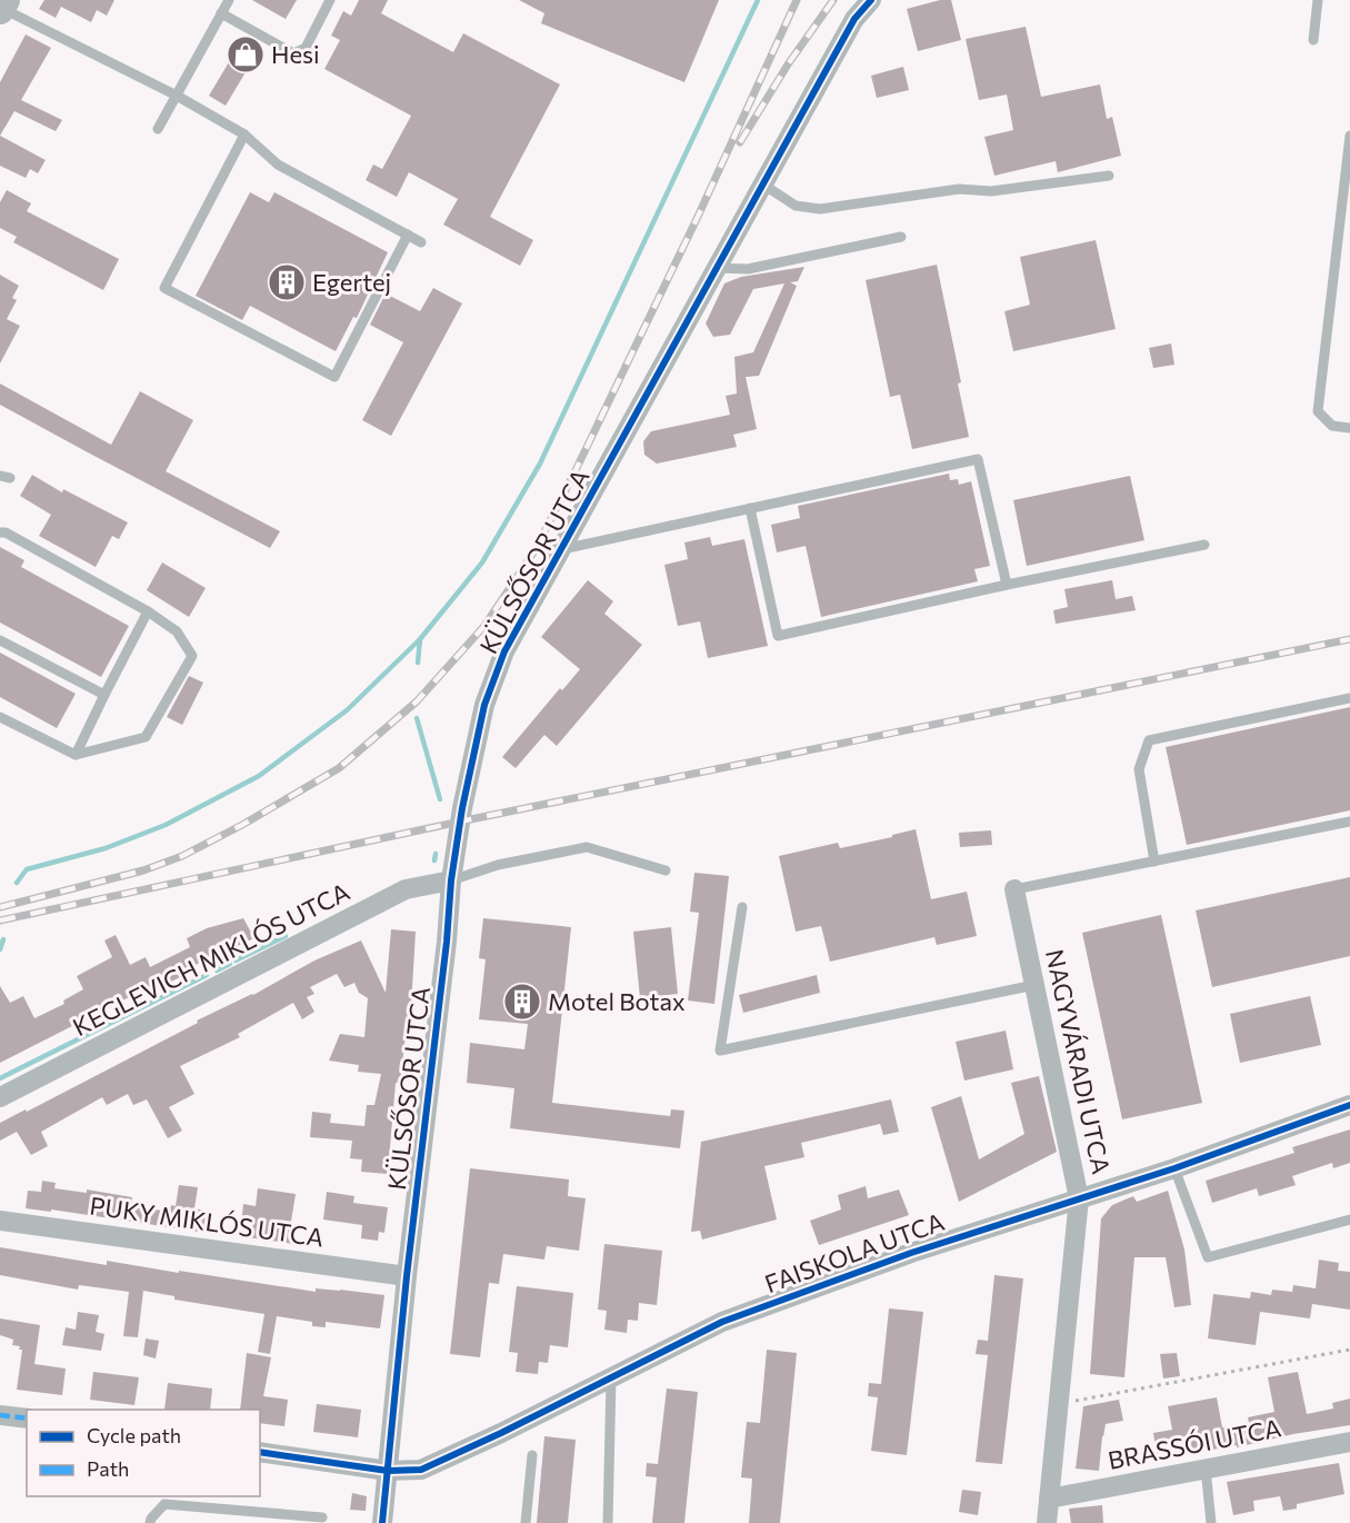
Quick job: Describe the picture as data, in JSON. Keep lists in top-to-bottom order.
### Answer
{
  "streets": {
    "street": [
      "KÜLSŐSOR UTCA",
      "KEGLEVICH MIKLÓS UTCA",
      "NAGYVÁRADI UTCA",
      "PUKY MIKLÓS UTCA",
      "FAISKOLA UTCA",
      "BRASSÓI UTCA"
    ]
  },
  "crossings": [
    ["KÜLSŐSOR UTCA", "KEGLEVICH MIKLÓS UTCA"],
    ["KÜLSŐSOR UTCA", "PUKY MIKLÓS UTCA"],
    ["KÜLSŐSOR UTCA", "FAISKOLA UTCA"],
    ["NAGYVÁRADI UTCA", "FAISKOLA UTCA"],
    ["NAGYVÁRADI UTCA", "BRASSÓI UTCA"]
  ],
  "places": {
    "shop": ["Hesi"],
    "building": ["Egertej", "Motel Botax"]
  },
  "legend": ["Cycle path", "Path"]
}
